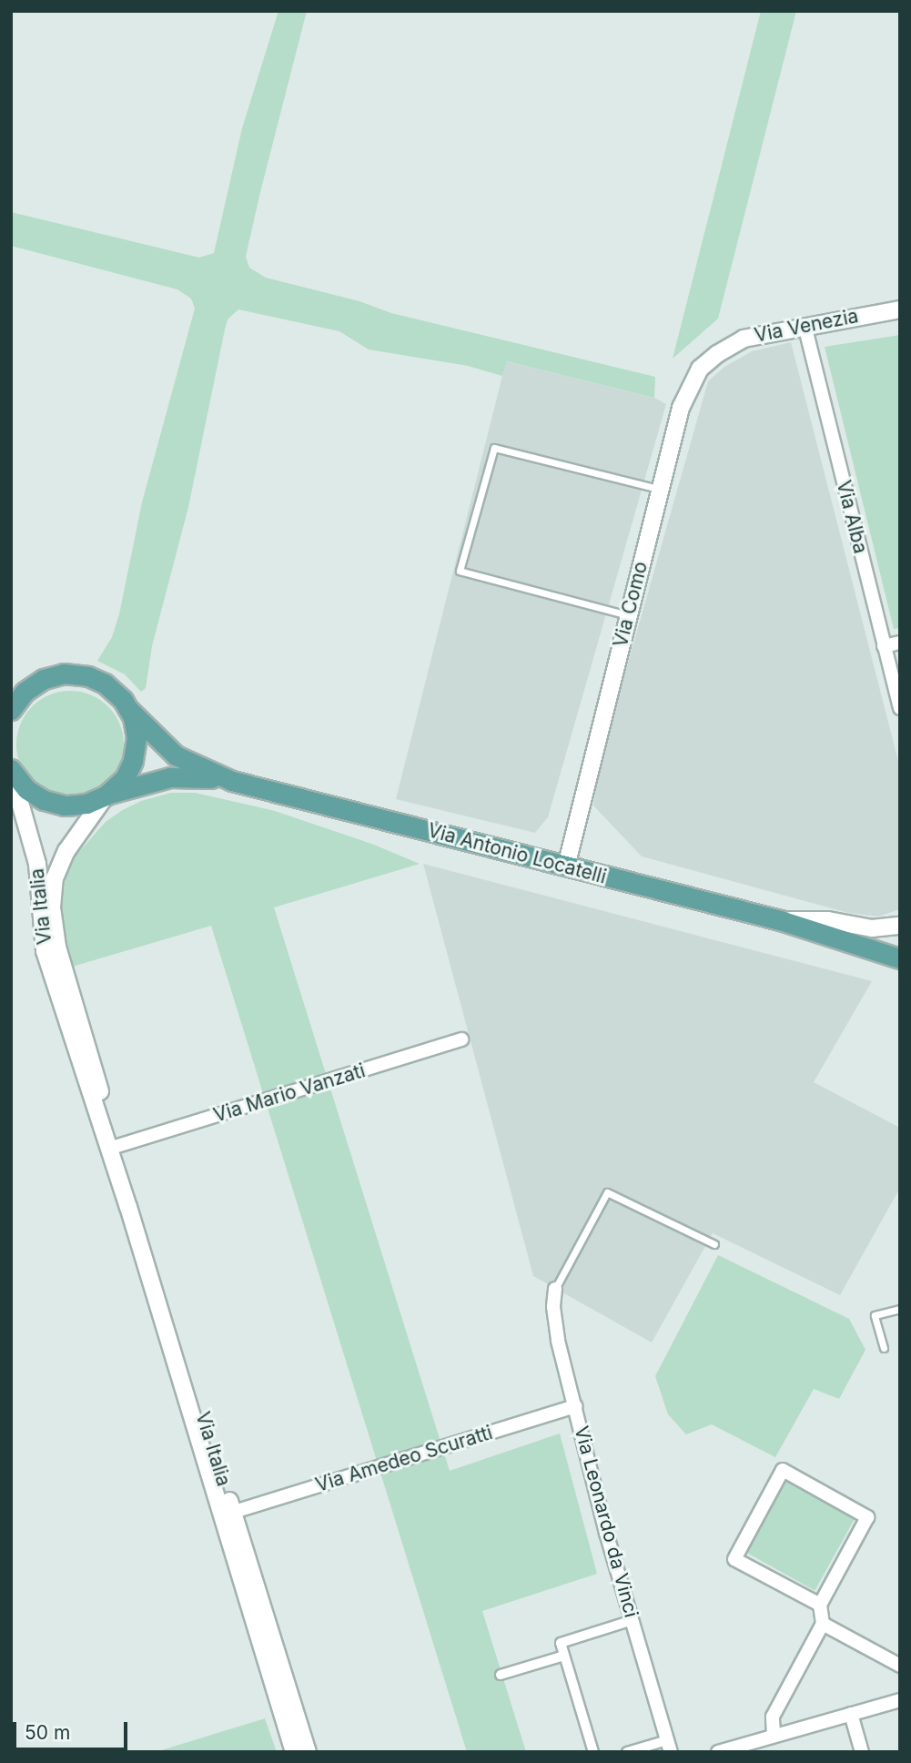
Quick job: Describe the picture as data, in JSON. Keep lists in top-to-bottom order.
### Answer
{
  "streets": {
    "main road": ["Via Antonio Locatelli"],
    "street": [
      "Via Venezia",
      "Via Alba",
      "Via Como",
      "Via Italia",
      "Via Mario Vanzati",
      "Via Amedeo Scuratti",
      "Via Leonardo da Vinci"
    ]
  },
  "crossings": [
    ["Via Venezia", "Via Alba"],
    ["Via Venezia", "Via Como"],
    ["Via Como", "Via Antonio Locatelli"],
    ["Via Antonio Locatelli", "Via Italia"],
    ["Via Italia", "Via Mario Vanzati"],
    ["Via Italia", "Via Amedeo Scuratti"],
    ["Via Amedeo Scuratti", "Via Leonardo da Vinci"]
  ],
  "scale_bar": "50 m"
}
